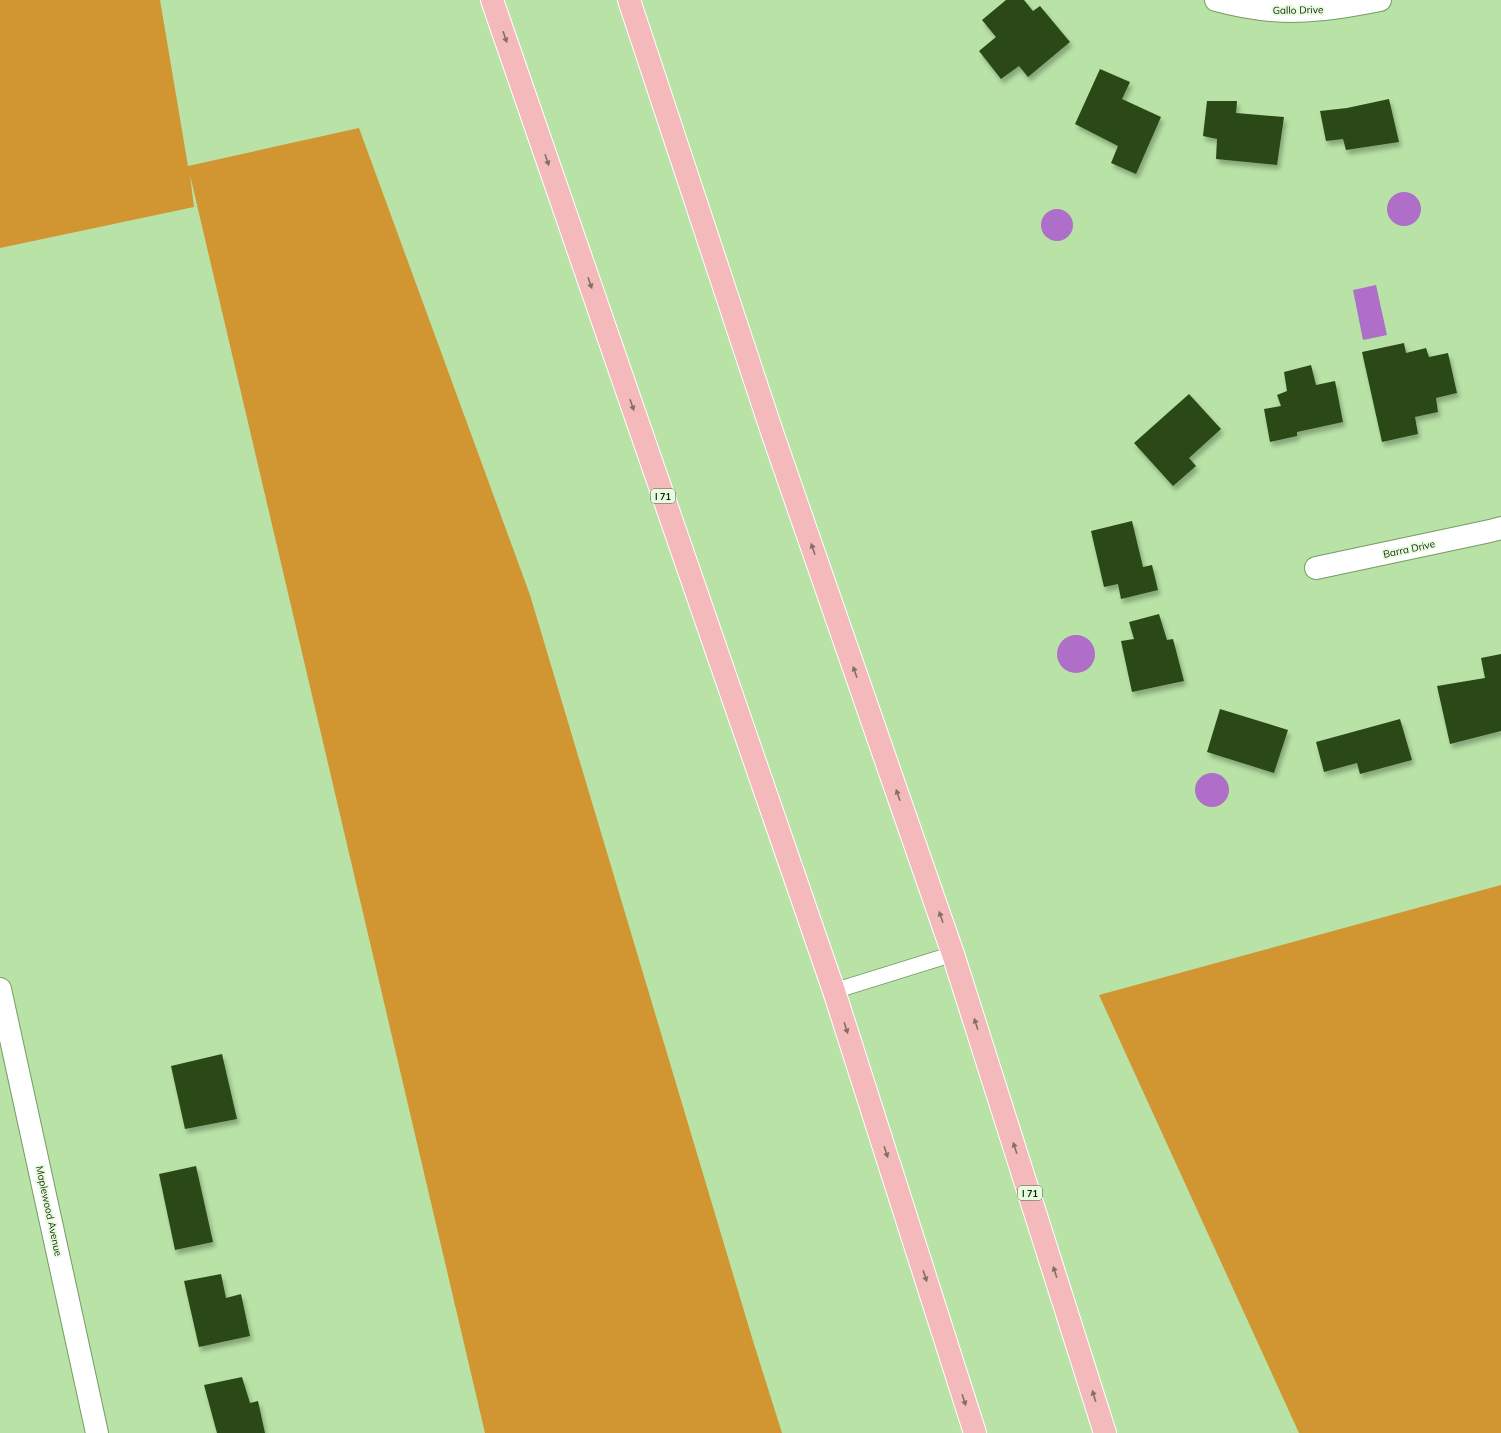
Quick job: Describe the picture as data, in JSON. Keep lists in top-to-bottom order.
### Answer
{
  "streets": {
    "highway": ["I 71"],
    "street": ["Gallo Drive", "Barra Drive", "Maplewood Avenue"]
  }
}
